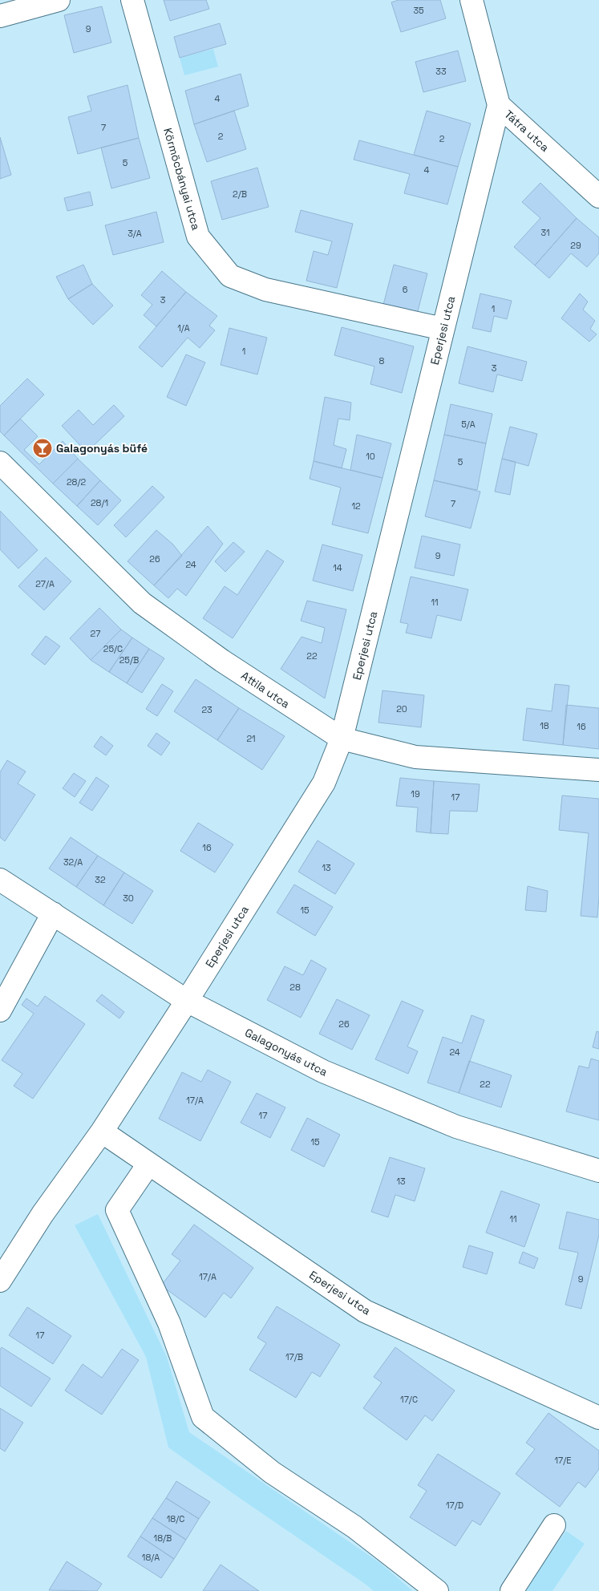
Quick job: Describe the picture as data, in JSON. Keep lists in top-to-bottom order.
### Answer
{
  "streets": {
    "street": [
      "Tátra utca",
      "Körmöcbányai utca",
      "Eperjesi utca",
      "Attila utca",
      "Galagonyás utca"
    ]
  },
  "crossings": [
    ["Tátra utca", "Eperjesi utca"],
    ["Körmöcbányai utca", "Eperjesi utca"],
    ["Eperjesi utca", "Attila utca"],
    ["Eperjesi utca", "Galagonyás utca"]
  ],
  "places": {
    "bar": ["Galagonyás büfé"]
  },
  "house_numbers": [
    "35",
    "9",
    "33",
    "4",
    "7",
    "2",
    "2",
    "5",
    "4",
    "2/B",
    "31",
    "3/A",
    "29",
    "6",
    "3",
    "1",
    "1/A",
    "1",
    "8",
    "3",
    "5/A",
    "10",
    "5",
    "28/2",
    "28/1",
    "7",
    "12",
    "9",
    "26",
    "24",
    "14",
    "27/A",
    "11",
    "27",
    "25/C",
    "22",
    "25/B",
    "20",
    "23",
    "18",
    "16",
    "21",
    "19",
    "17",
    "16",
    "32/A",
    "13",
    "32",
    "30",
    "15",
    "28",
    "26",
    "24",
    "22",
    "17/A",
    "17",
    "15",
    "13",
    "11",
    "17/A",
    "9",
    "17",
    "17/B",
    "17/C",
    "17/E",
    "17/D",
    "18/C",
    "18/B",
    "18/A"
  ]
}
